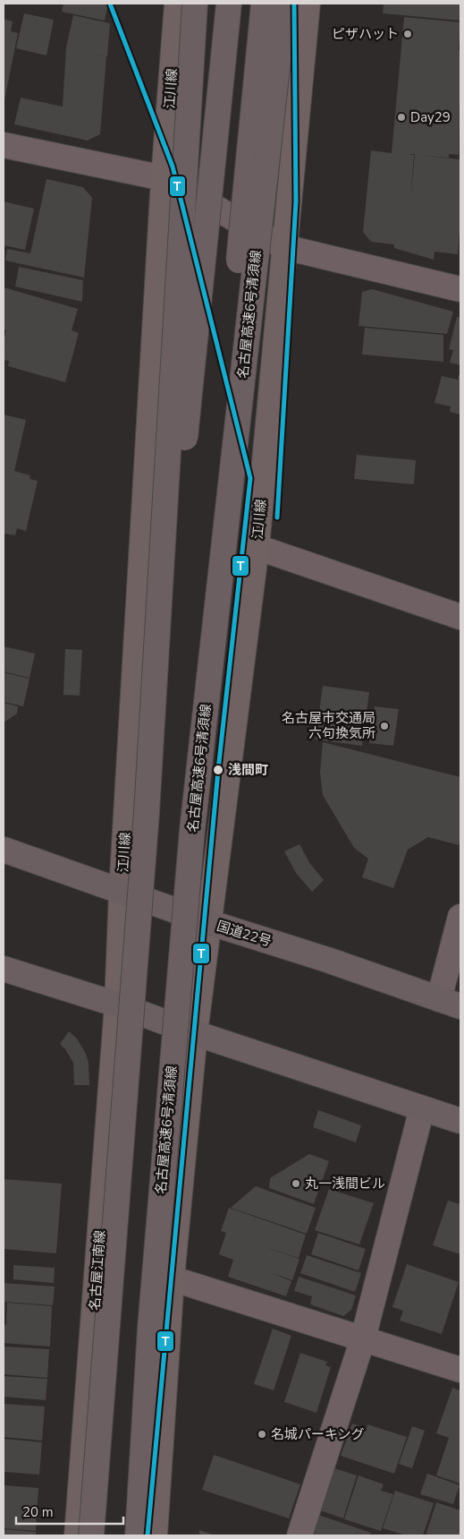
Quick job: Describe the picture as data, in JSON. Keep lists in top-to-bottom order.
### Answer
{
  "streets": {
    "highway": ["名古屋高速6号清須線", "国道22号"],
    "main road": ["江川線", "名古屋江南線"]
  },
  "crossings": [
    ["江川線", "国道22号"],
    ["江川線", "名古屋江南線"]
  ],
  "places": [
    "ピザハット",
    "Day29",
    "名古屋市交通局 六句換気所",
    "浅間町",
    "丸一浅間ビル",
    "名城パーキング"
  ],
  "lines": ["transit line T"],
  "scale_bar": "20 m"
}
